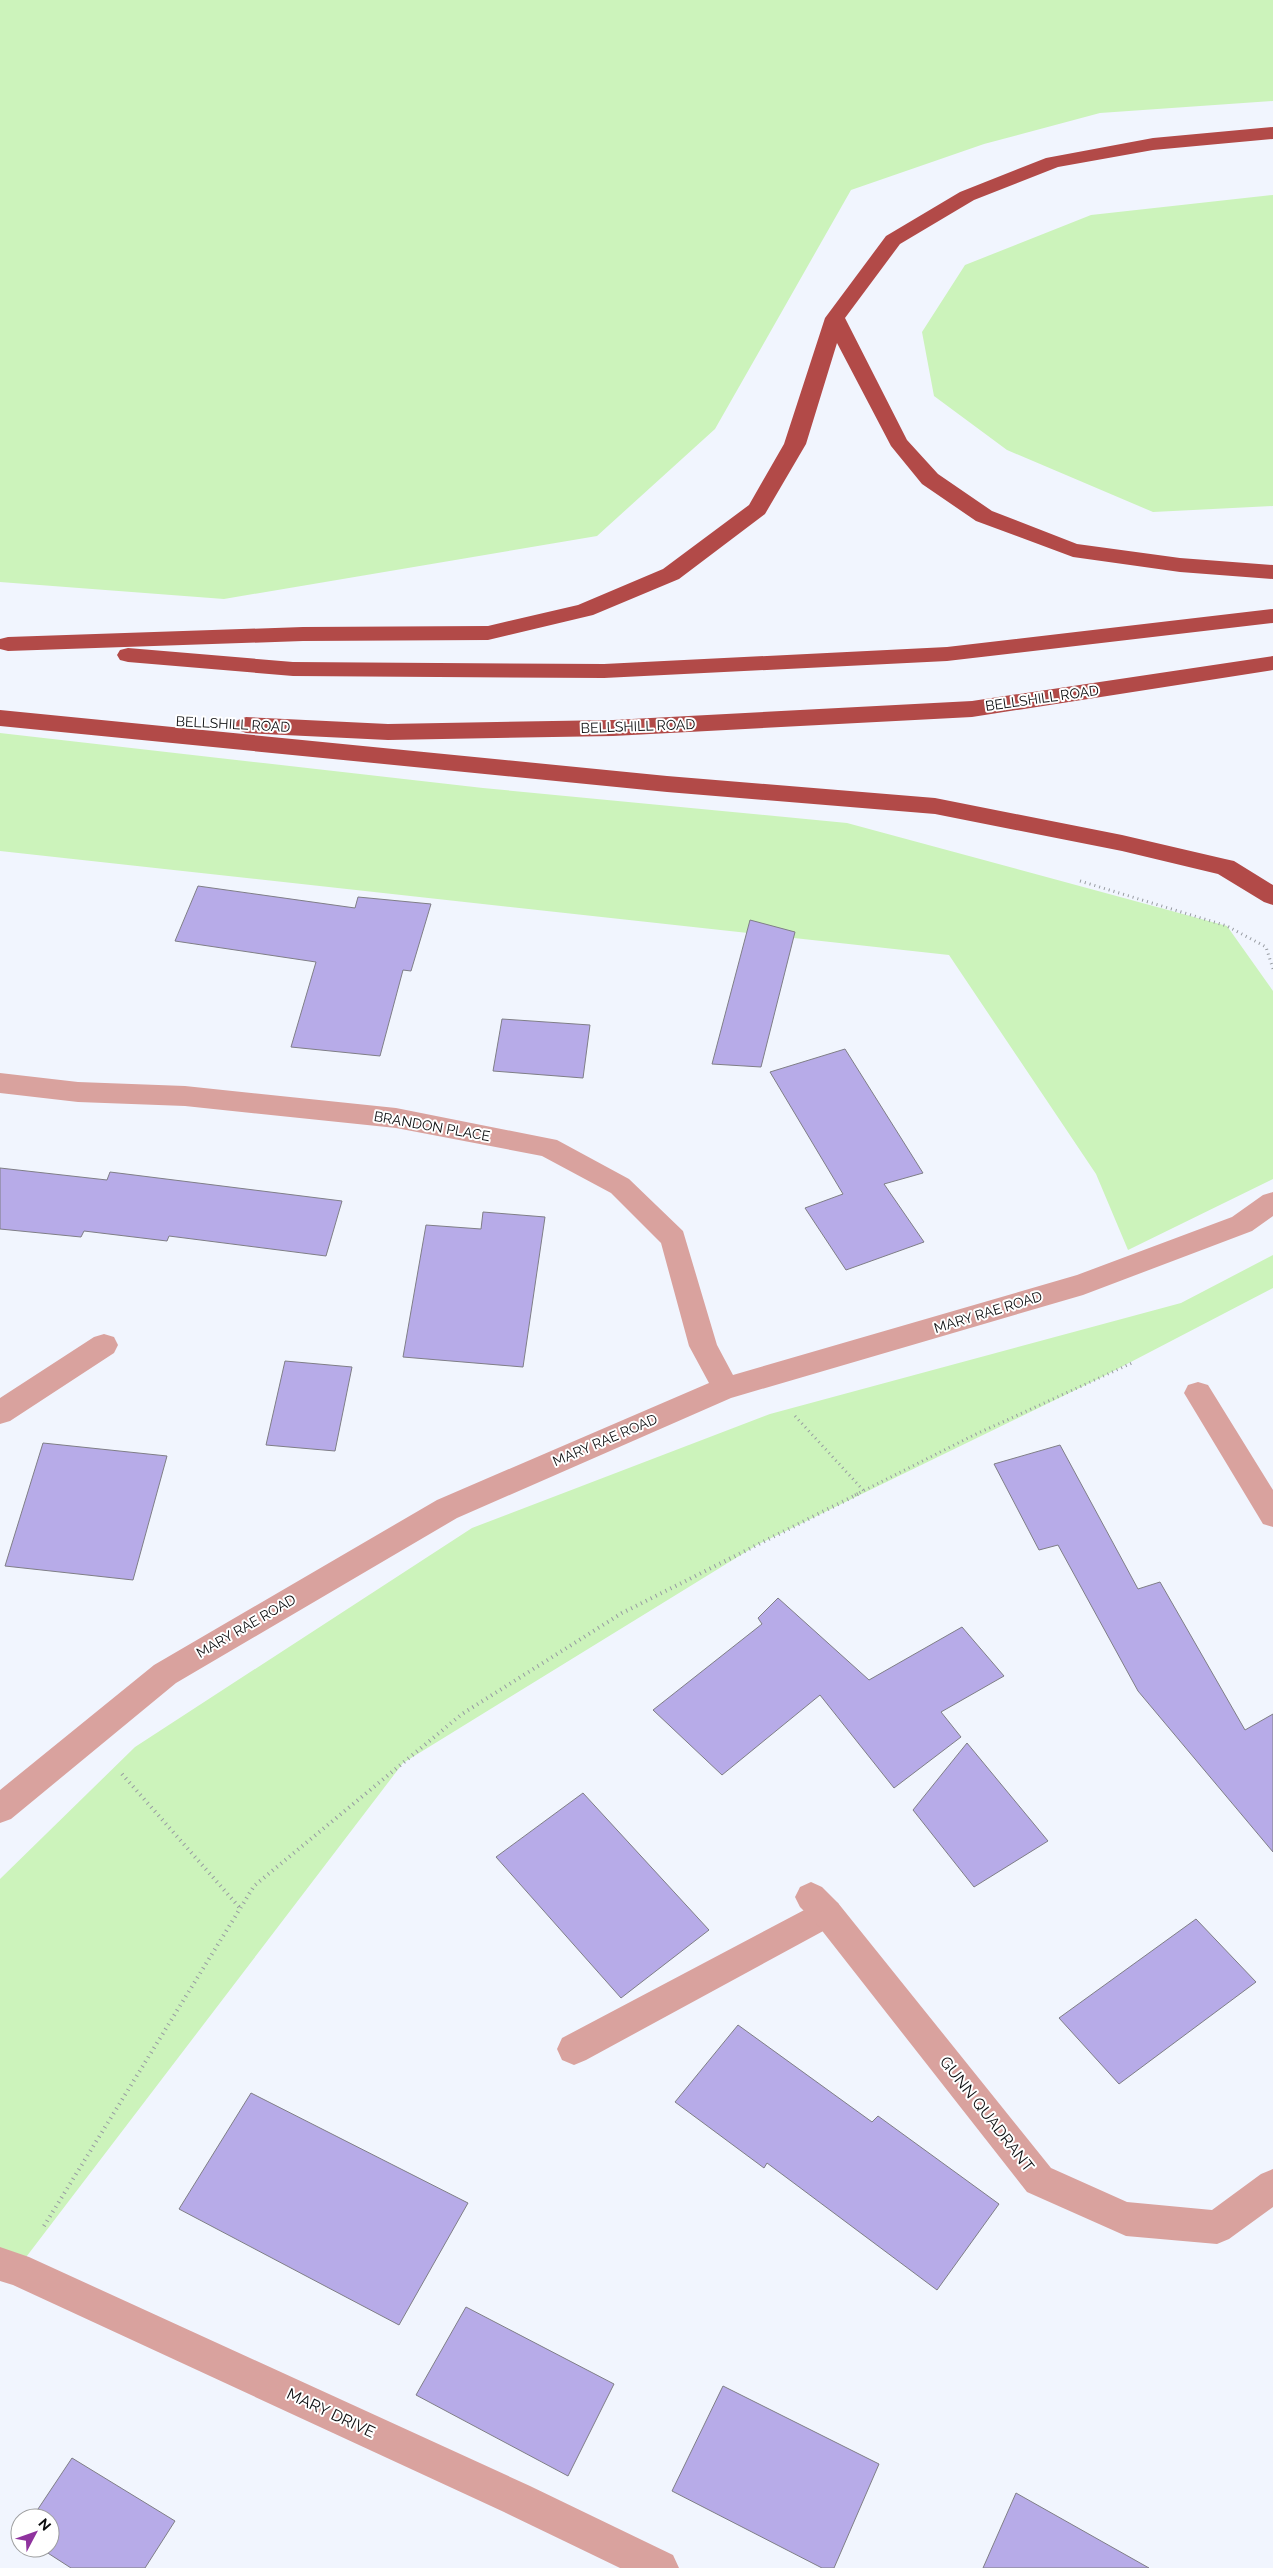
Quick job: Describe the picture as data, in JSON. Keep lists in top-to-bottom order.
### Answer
{
  "streets": {
    "highway": ["BELLSHILL ROAD"],
    "street": [
      "BRANDON PLACE",
      "MARY RAE ROAD",
      "GUNN QUADRANT",
      "MARY DRIVE"
    ]
  },
  "crossings": [
    ["BRANDON PLACE", "MARY RAE ROAD"]
  ],
  "north": "top right"
}
